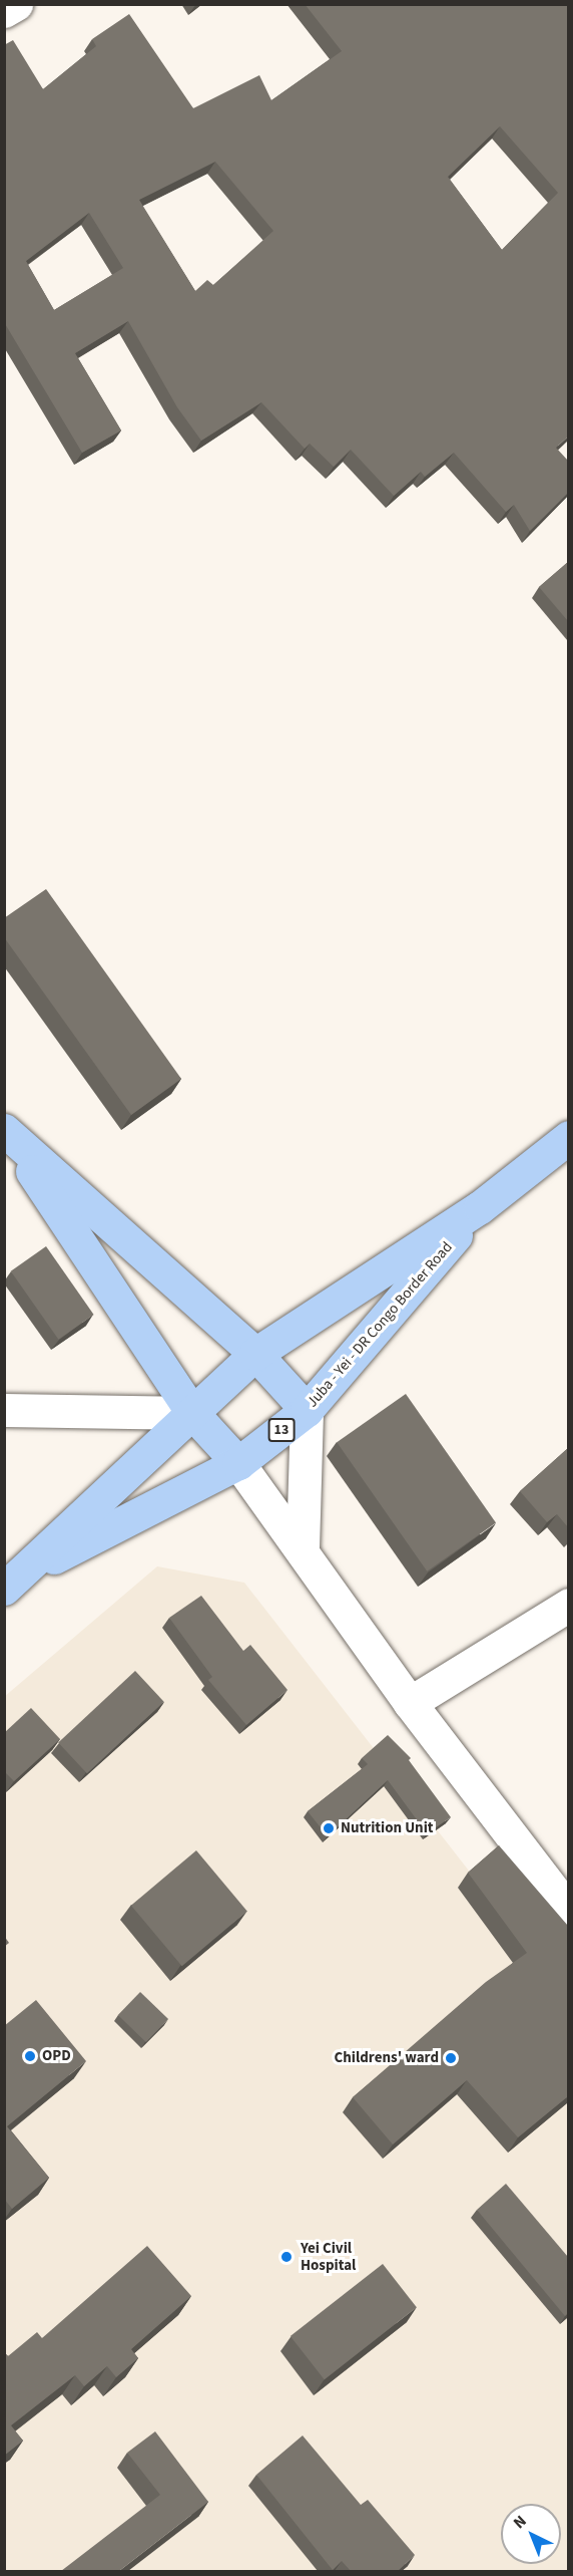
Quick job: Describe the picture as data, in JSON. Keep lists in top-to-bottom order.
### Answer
{
  "streets": {
    "main road": ["Juba - Yei - DR Congo Border Road", "13"]
  },
  "places": [
    "Nutrition Unit",
    "OPD",
    "Childrens' ward",
    "Yei Civil Hospital"
  ],
  "north": "top left"
}
